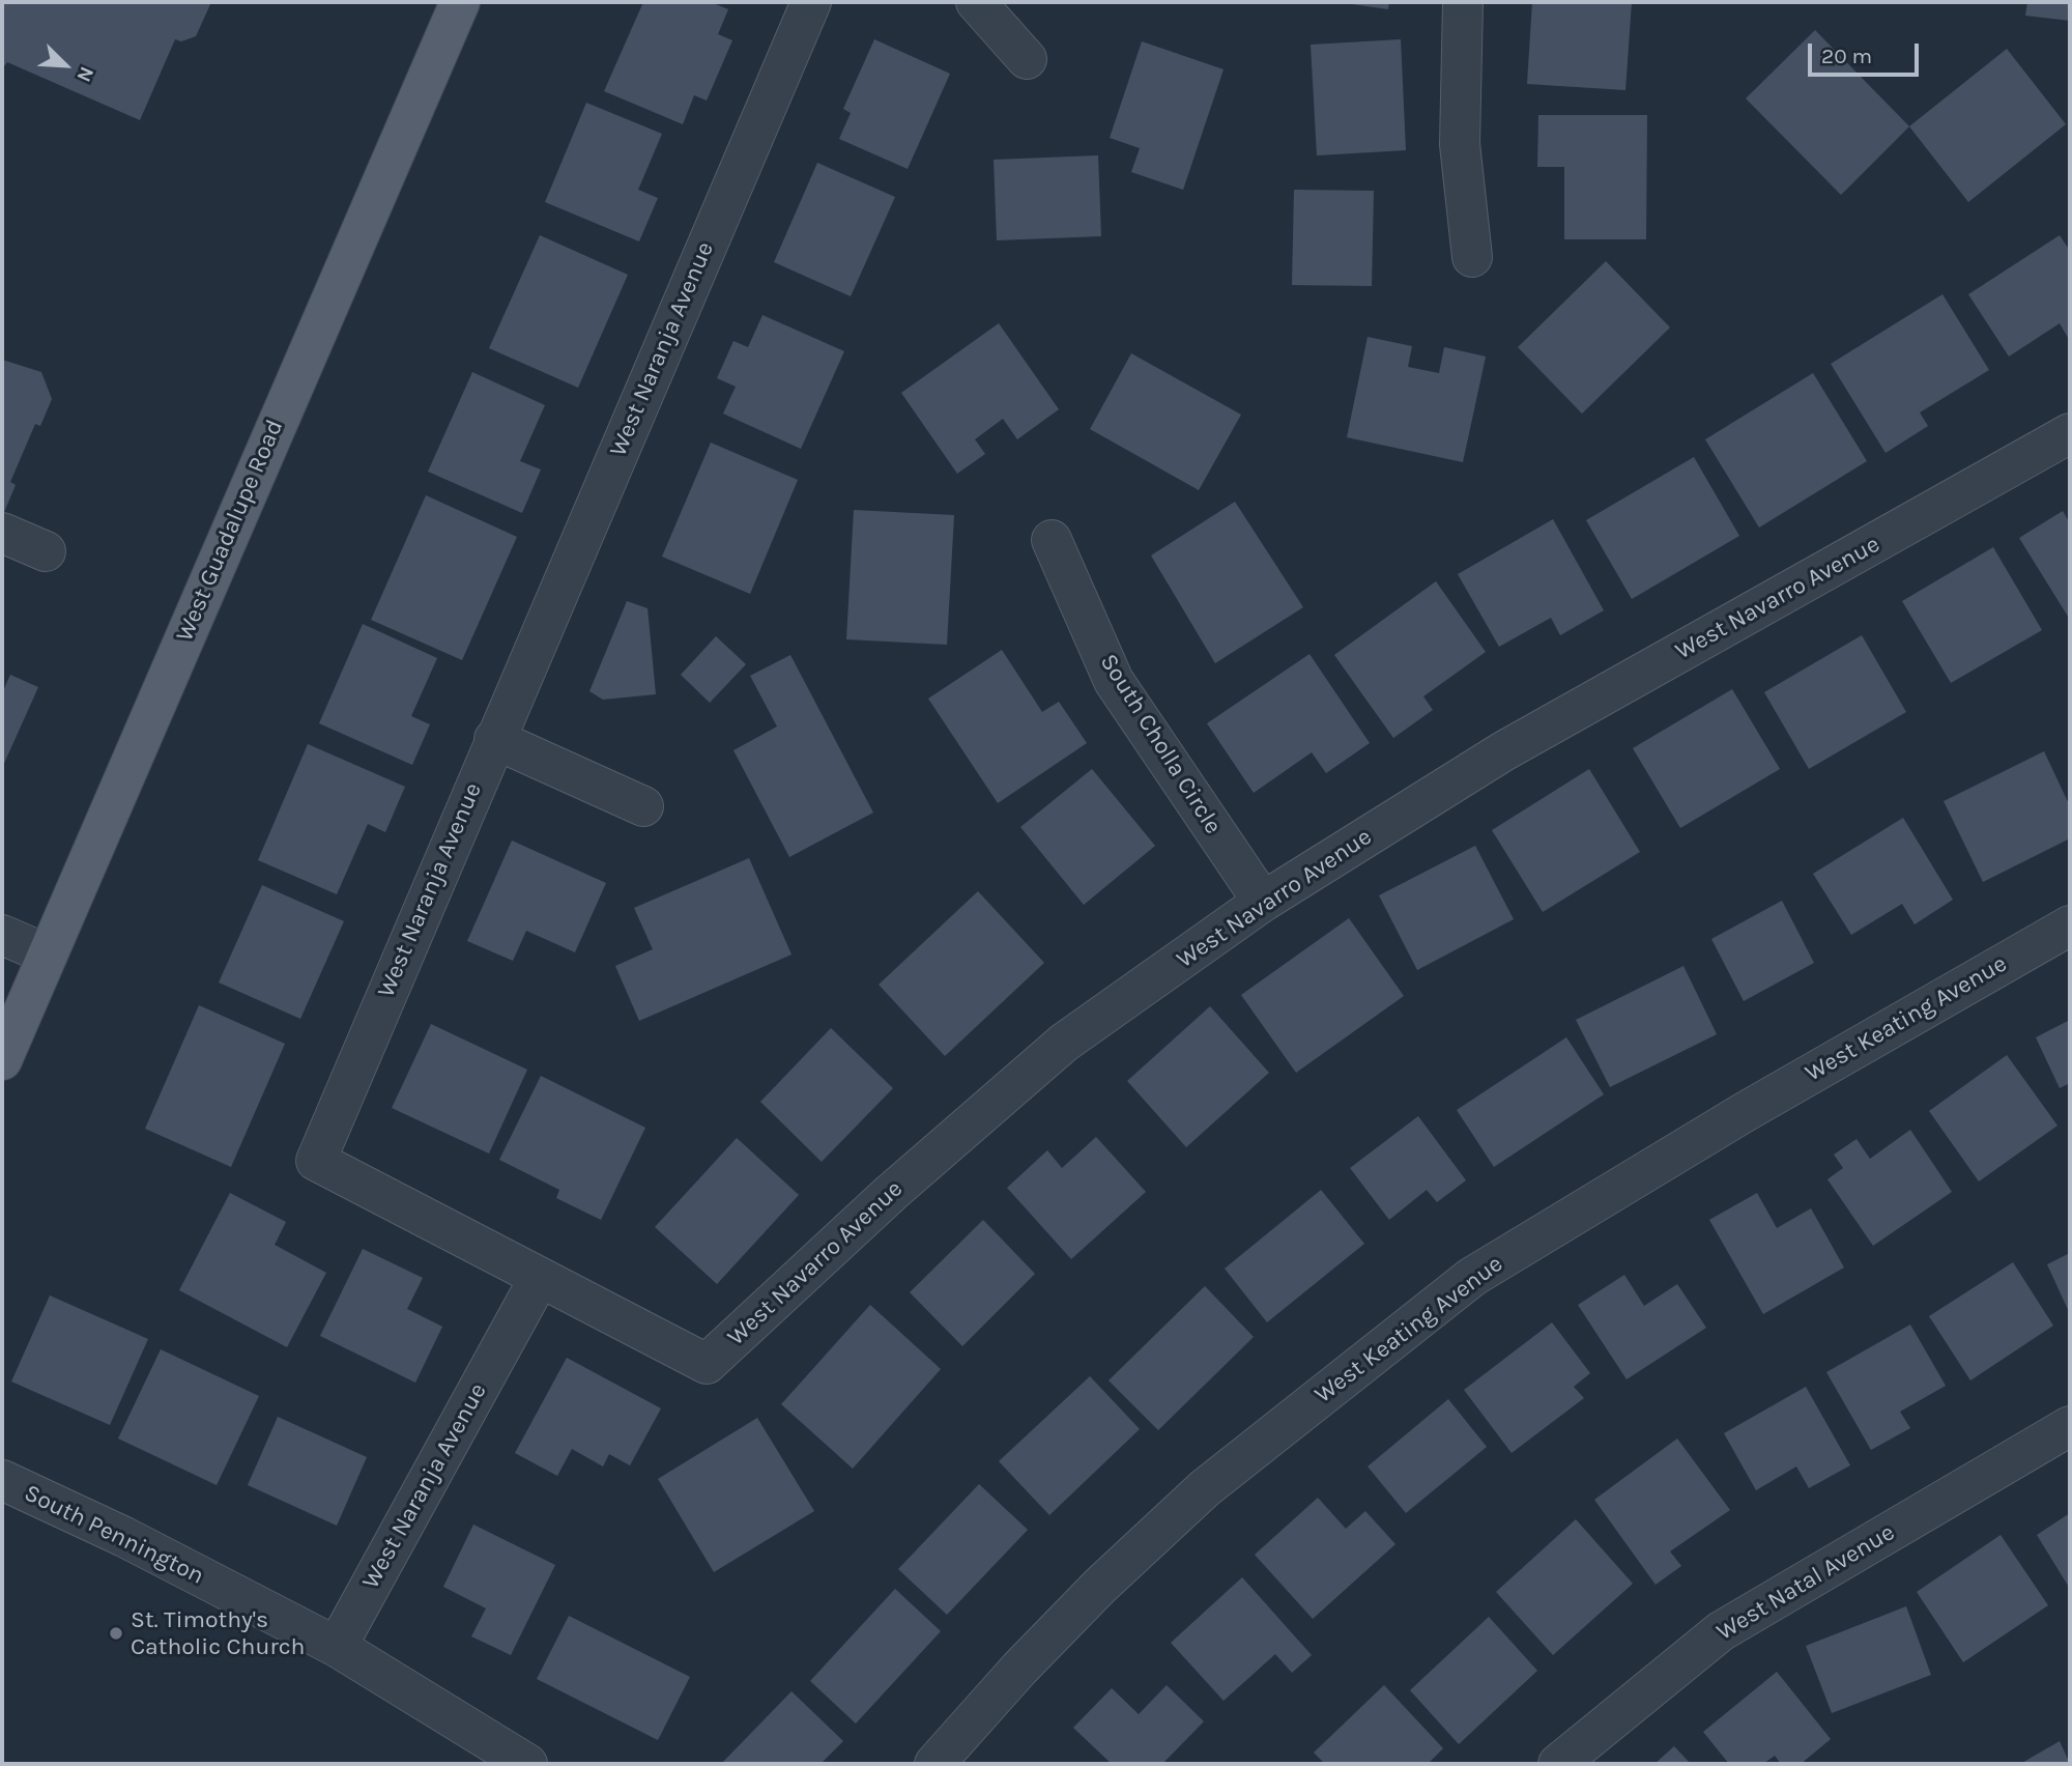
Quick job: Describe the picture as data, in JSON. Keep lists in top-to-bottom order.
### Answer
{
  "streets": {
    "main road": ["West Guadalupe Road"],
    "street": [
      "West Naranja Avenue",
      "West Navarro Avenue",
      "South Cholla Circle",
      "West Keating Avenue",
      "South Pennington",
      "West Natal Avenue"
    ]
  },
  "crossings": [
    ["West Naranja Avenue", "West Navarro Avenue"],
    ["West Naranja Avenue", "South Pennington"],
    ["West Navarro Avenue", "South Cholla Circle"]
  ],
  "places": ["St. Timothy's Catholic Church"],
  "scale_bar": "20 m",
  "north": "bottom right"
}
